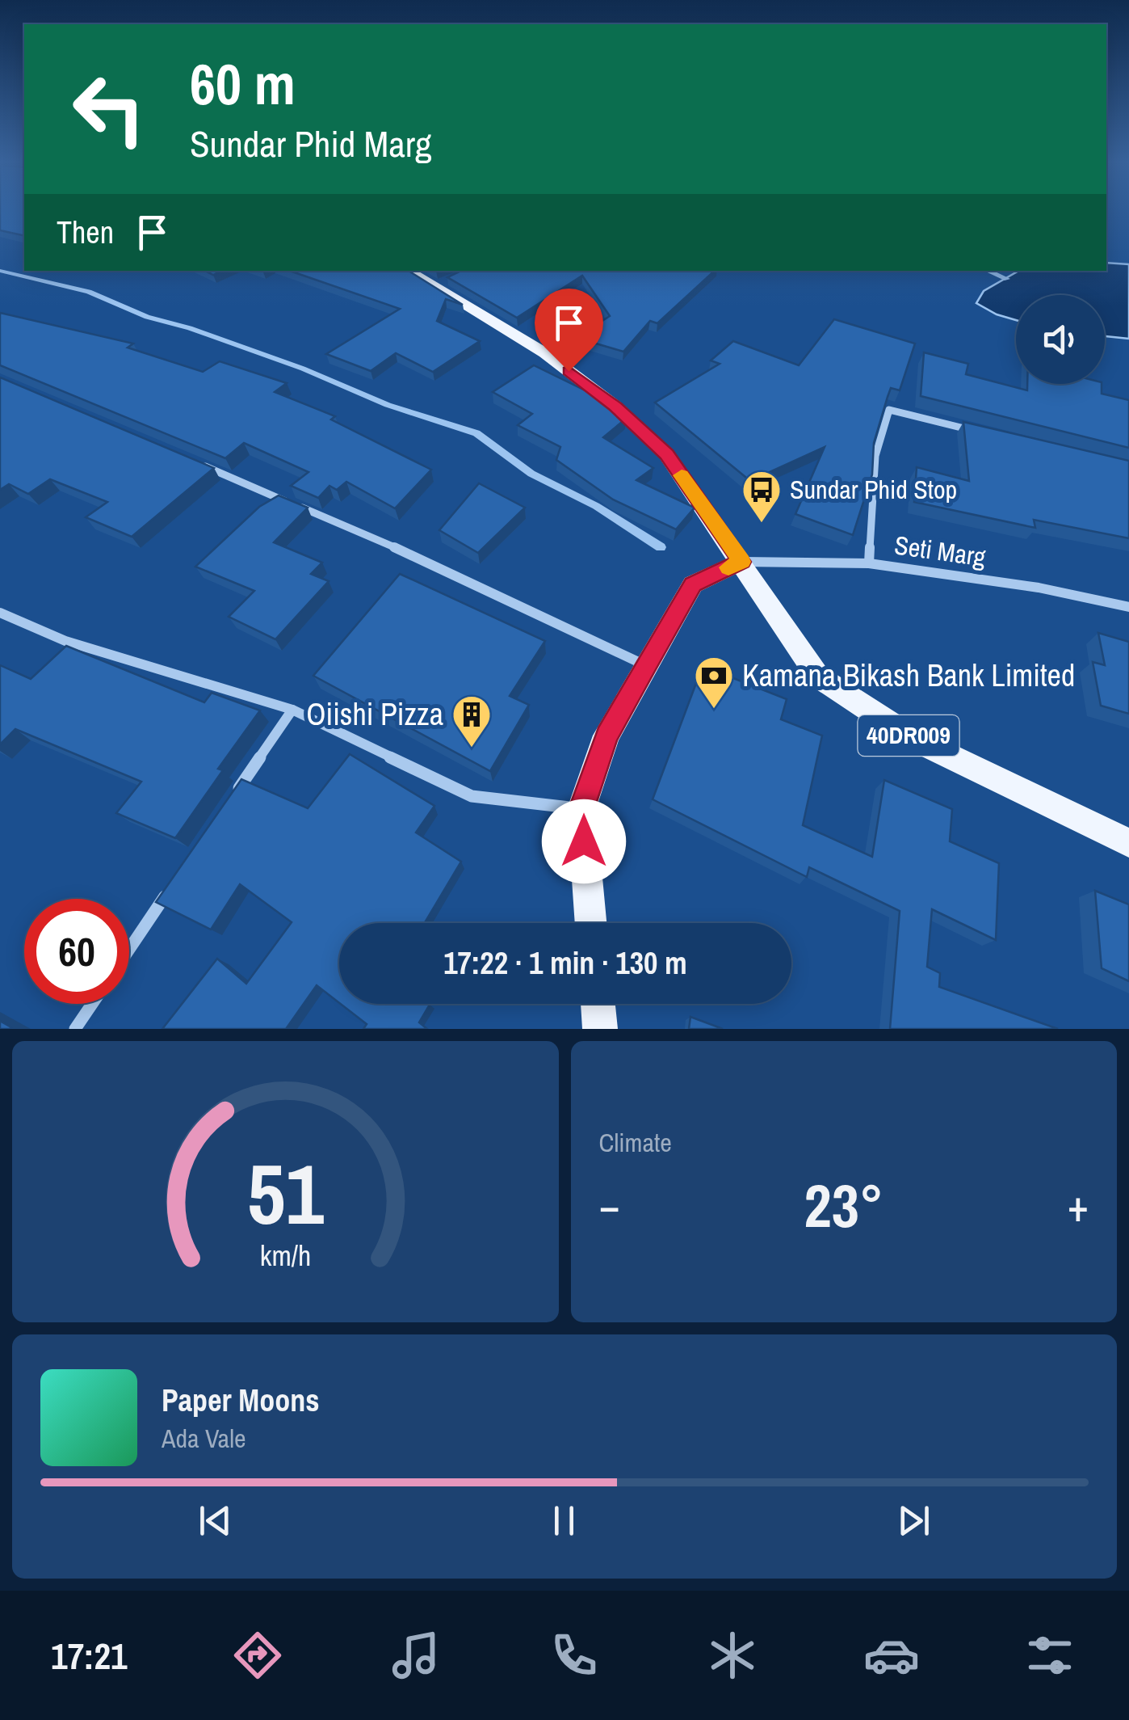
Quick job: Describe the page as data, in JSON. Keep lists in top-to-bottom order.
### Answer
{
  "streets": {
    "main road": ["40DR009"],
    "street": ["Seti Marg"]
  },
  "crossings": [
    ["Seti Marg", "40DR009"]
  ],
  "places": {
    "bus stop": ["Sundar Phid Stop"],
    "bank": ["Kamana Bikash Bank Limited"],
    "building": ["Oiishi Pizza"]
  },
  "page": {
    "turn": ["60 m", "Sundar Phid Marg"],
    "then": "Then",
    "limit": "60",
    "trip": "17:22 · 1 min · 130 m",
    "tile": "Climate",
    "heat": ["−", "23°", "+"],
    "song": ["Paper Moons", "Ada Vale"],
    "tabs": "17:21",
    "gauge": ["51", "km/h"]
  }
}
